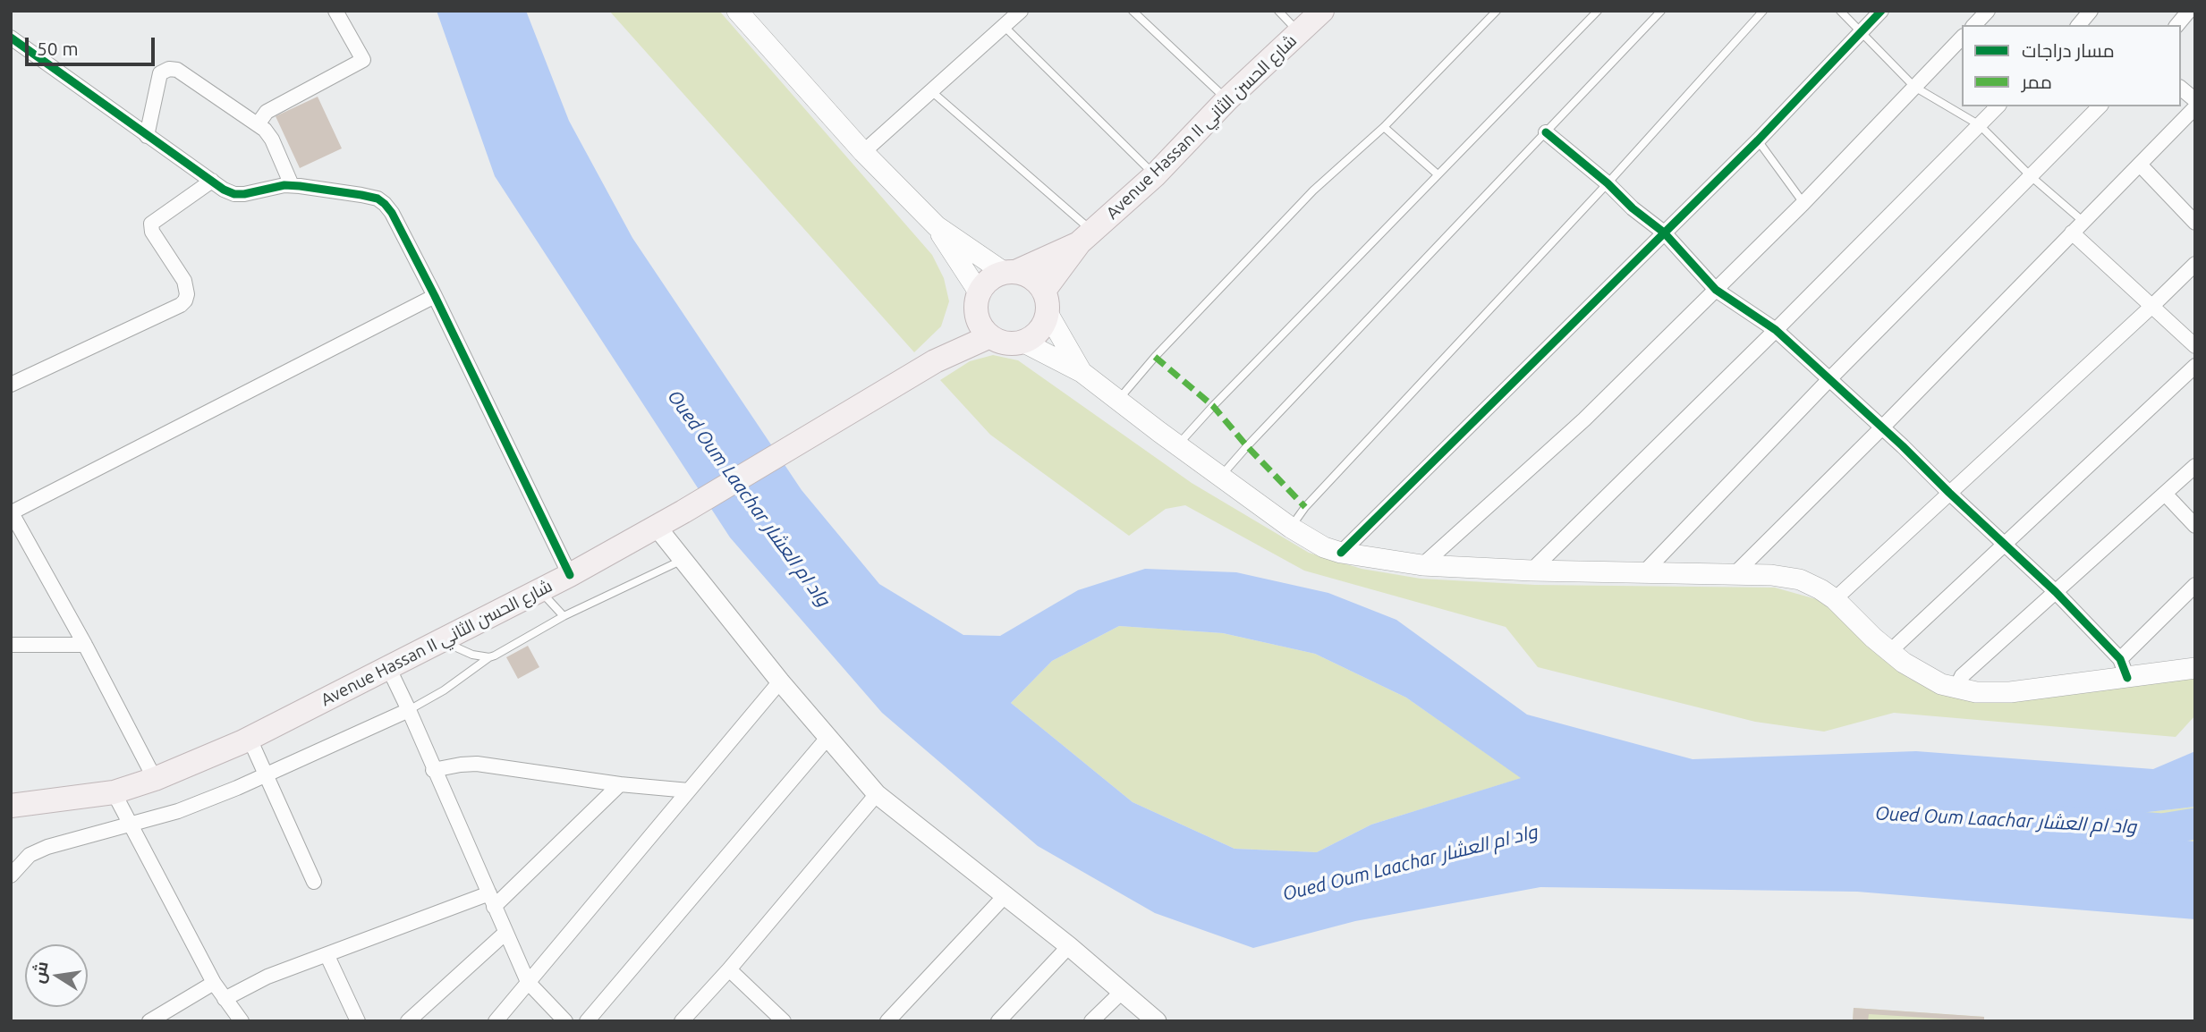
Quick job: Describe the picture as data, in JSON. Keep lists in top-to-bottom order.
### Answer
{
  "streets": {
    "main road": ["Avenue Hassan II شارع الحسن الثاني"]
  },
  "water": ["Oued Oum Laachar واد ام العشار"],
  "legend": ["مسار دراجات", "ممر"],
  "scale_bar": "50 m",
  "north": "left"
}
